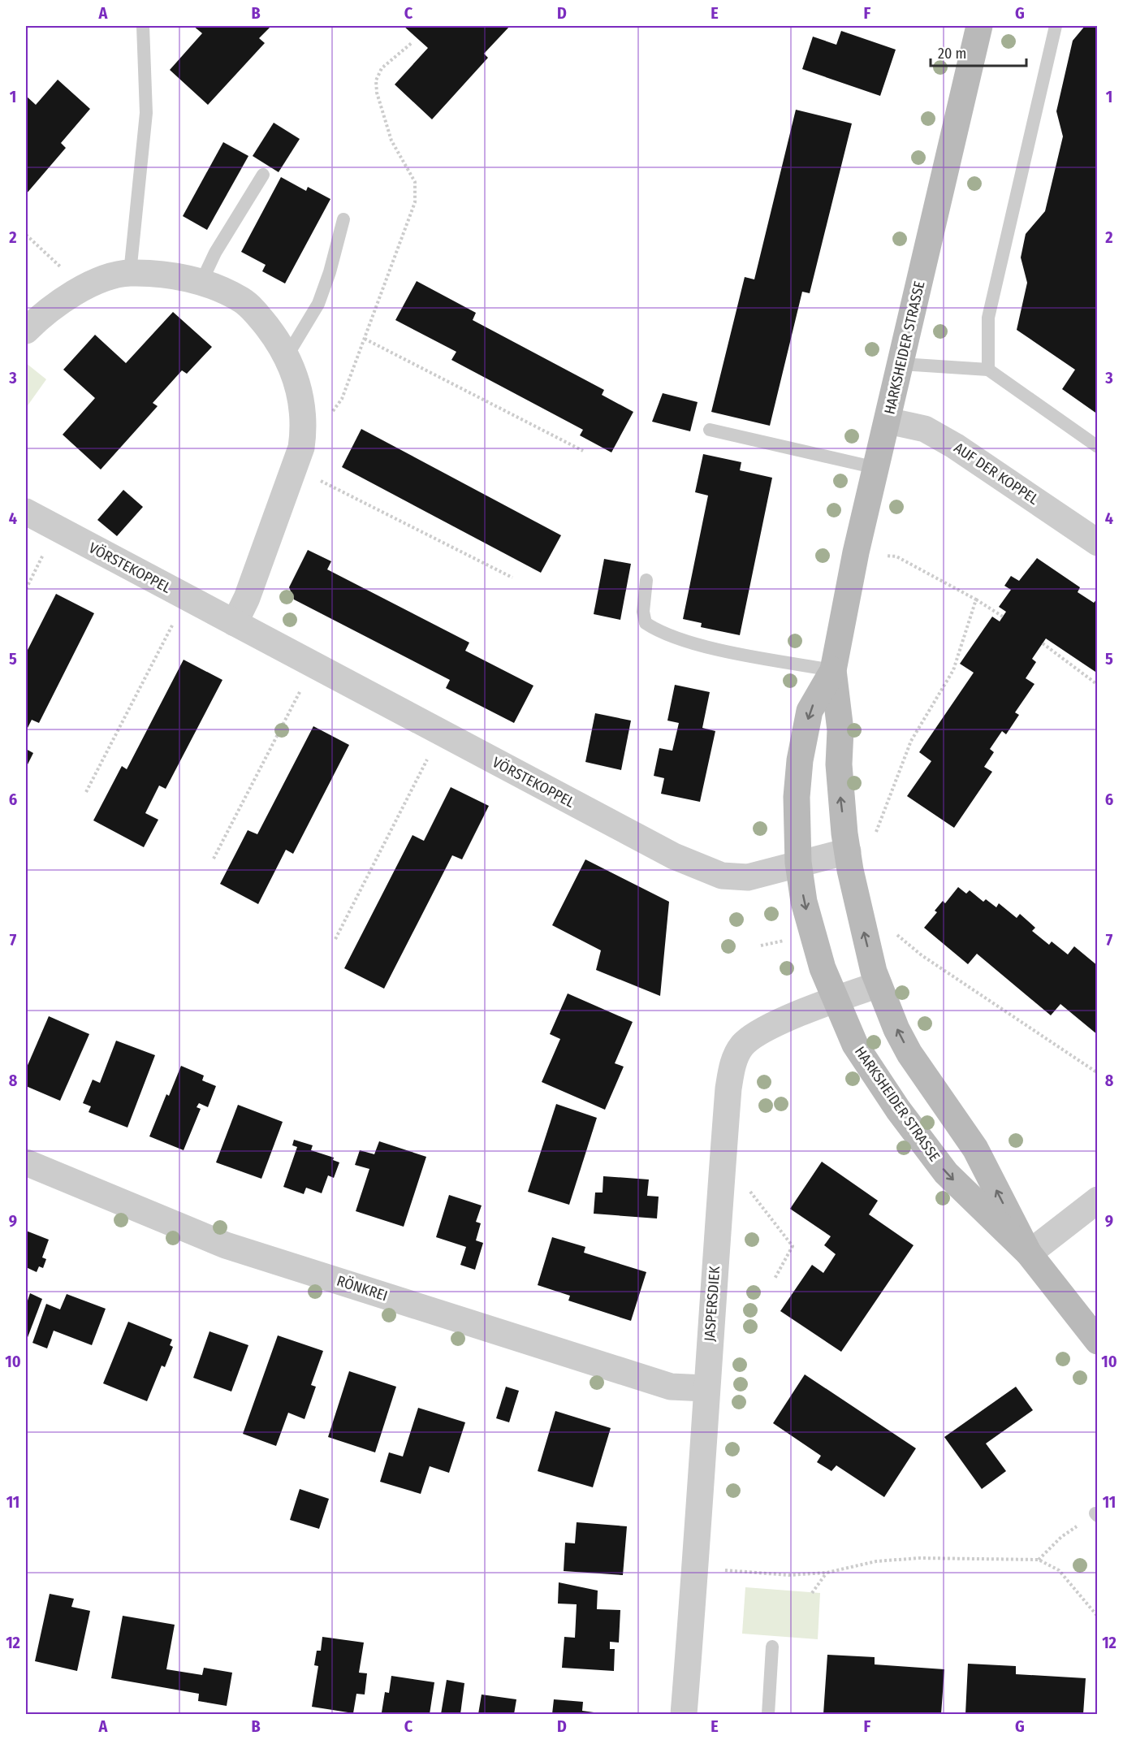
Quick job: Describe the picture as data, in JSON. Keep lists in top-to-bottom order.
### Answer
{
  "streets": {
    "main road": ["HARKSHEIDER STRASSE"],
    "street": [
      "AUF DER KOPPEL",
      "VÖRSTEKOPPEL",
      "RÖNKREI",
      "JASPERSDIEK"
    ]
  },
  "crossings": [
    ["HARKSHEIDER STRASSE", "AUF DER KOPPEL"],
    ["HARKSHEIDER STRASSE", "VÖRSTEKOPPEL"],
    ["HARKSHEIDER STRASSE", "JASPERSDIEK"],
    ["RÖNKREI", "JASPERSDIEK"]
  ],
  "scale_bar": "20 m",
  "grid": {
    "columns": [
      "A",
      "B",
      "C",
      "D",
      "E",
      "F",
      "G"
    ],
    "rows": [
      "1",
      "2",
      "3",
      "4",
      "5",
      "6",
      "7",
      "8",
      "9",
      "10",
      "11",
      "12"
    ]
  }
}
